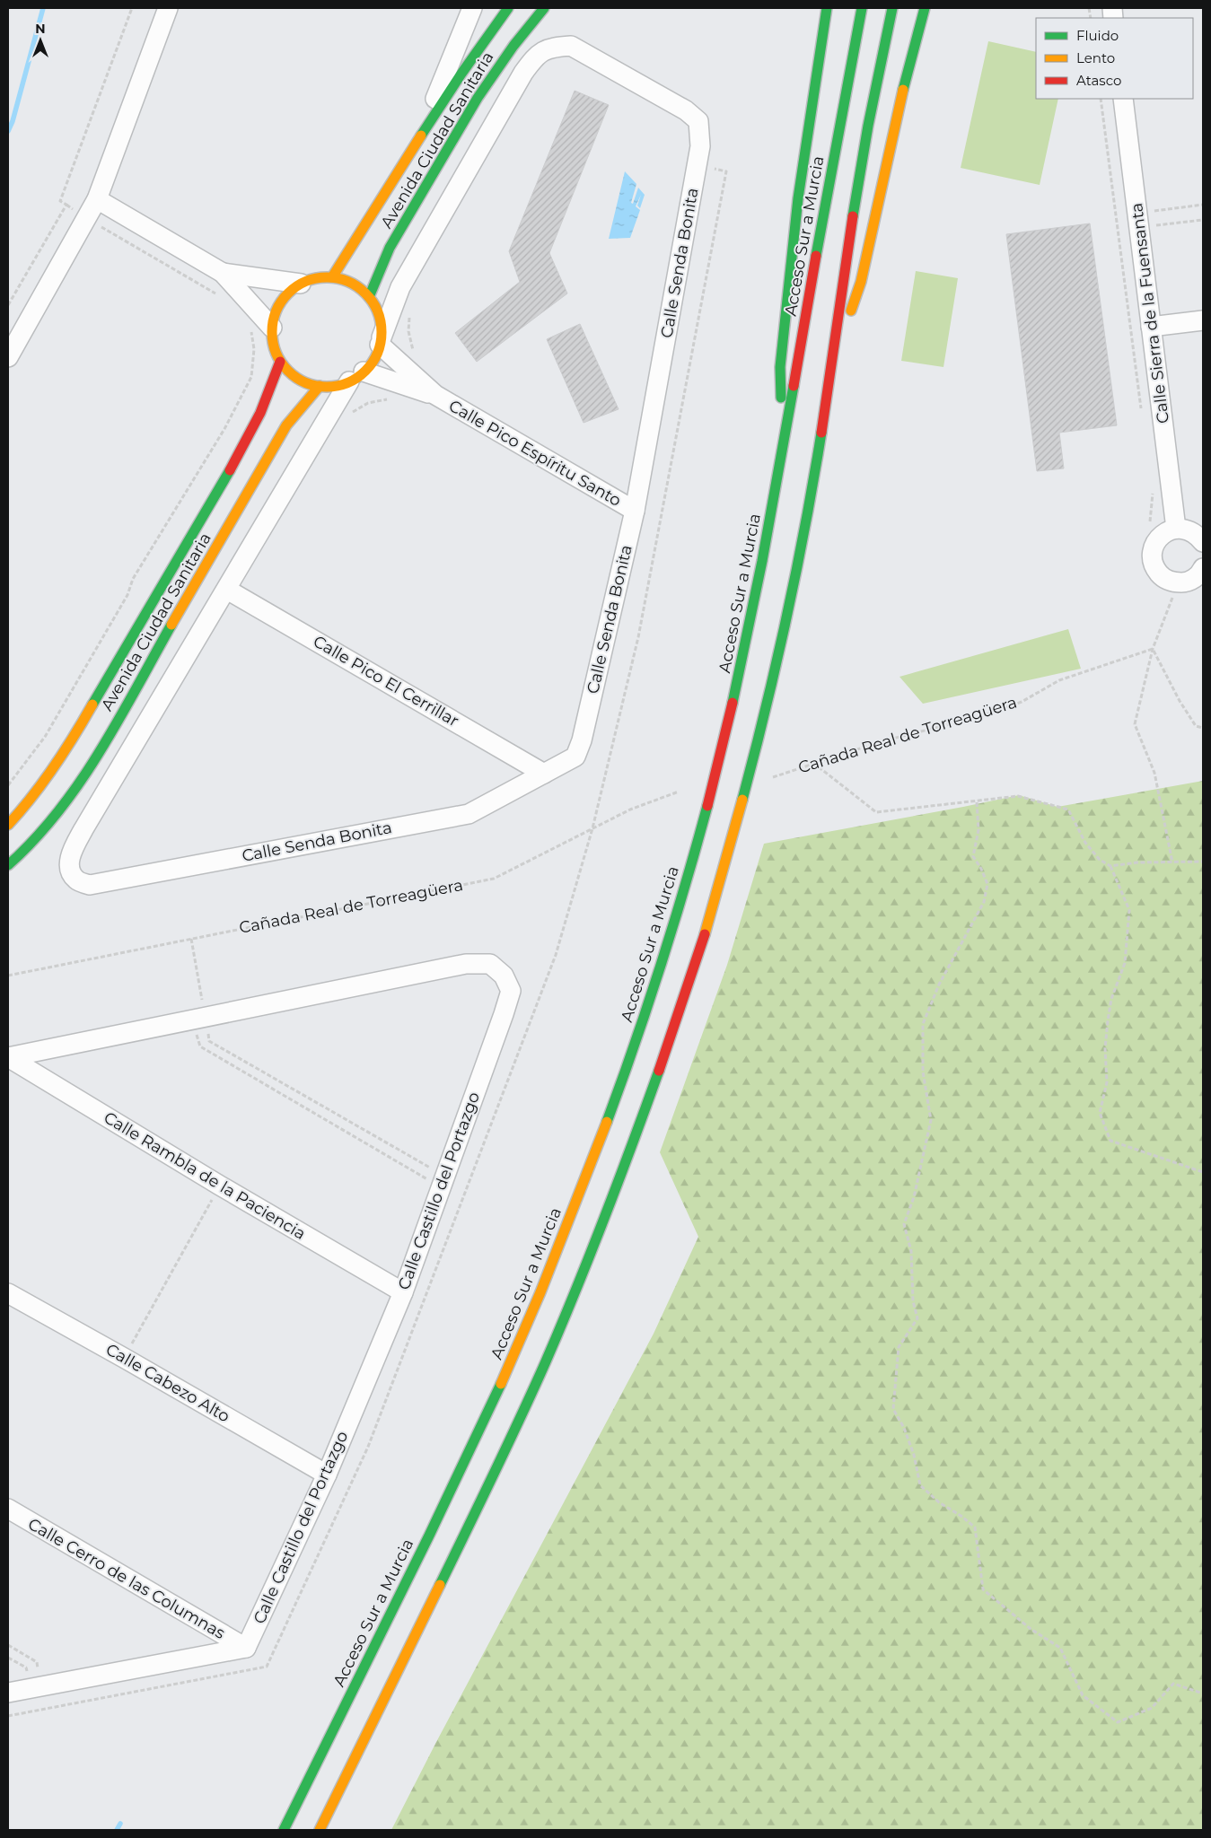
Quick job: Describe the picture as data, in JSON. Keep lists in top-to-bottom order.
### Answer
{
  "streets": {
    "main road": ["Avenida Ciudad Sanitaria", "Acceso Sur a Murcia"],
    "street": [
      "Calle Senda Bonita",
      "Calle Sierra de la Fuensanta",
      "Calle Pico Espíritu Santo",
      "Calle Pico El Cerrillar",
      "Calle Rambla de la Paciencia",
      "Calle Castillo del Portazgo",
      "Calle Cabezo Alto",
      "Calle Cerro de las Columnas"
    ],
    "path": ["Cañada Real de Torreagüera"]
  },
  "crossings": [
    ["Avenida Ciudad Sanitaria", "Calle Senda Bonita"],
    ["Avenida Ciudad Sanitaria", "Calle Pico Espíritu Santo"],
    ["Calle Senda Bonita", "Calle Pico Espíritu Santo"],
    ["Calle Senda Bonita", "Calle Pico El Cerrillar"],
    ["Calle Rambla de la Paciencia", "Calle Castillo del Portazgo"],
    ["Calle Castillo del Portazgo", "Calle Cabezo Alto"],
    ["Calle Castillo del Portazgo", "Calle Cerro de las Columnas"]
  ],
  "legend": ["Fluido", "Lento", "Atasco"],
  "north": "top"
}
